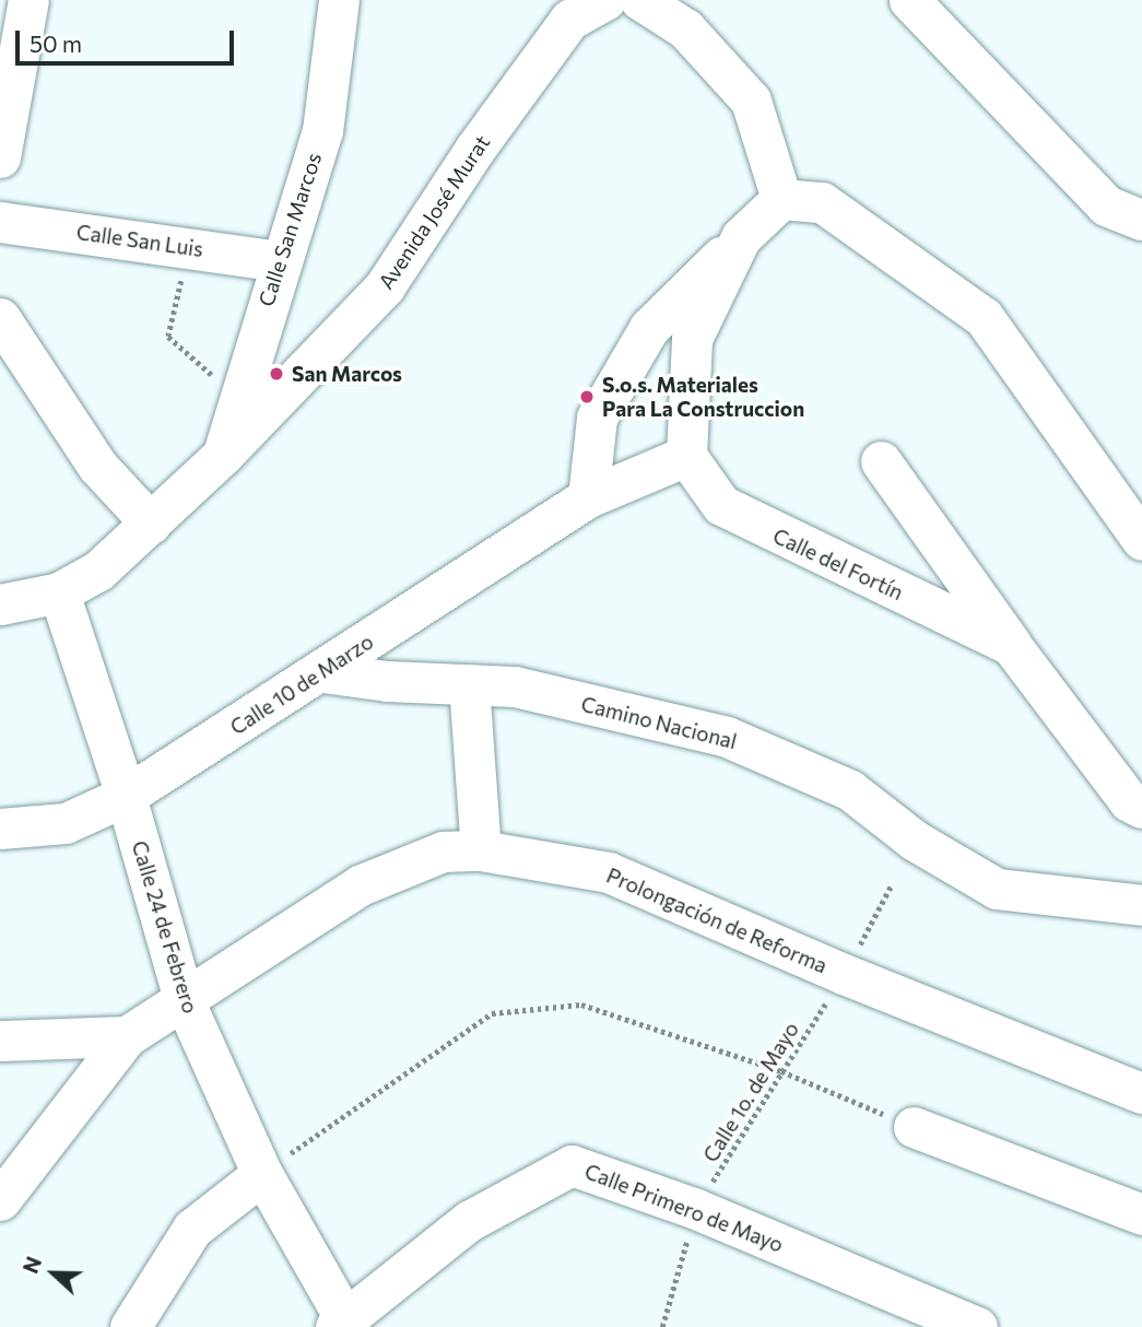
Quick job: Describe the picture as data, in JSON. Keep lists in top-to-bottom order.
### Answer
{
  "streets": {
    "street": [
      "Avenida José Murat",
      "Calle San Marcos",
      "Calle San Luis",
      "Calle del Fortín",
      "Calle 10 de Marzo",
      "Camino Nacional",
      "Prolongación de Reforma",
      "Calle 24 de Febrero",
      "Calle Primero de Mayo"
    ],
    "path": ["Calle 1o. de Mayo"]
  },
  "crossings": [
    ["Avenida José Murat", "Calle San Marcos"],
    ["Avenida José Murat", "Calle 24 de Febrero"],
    ["Calle San Marcos", "Calle San Luis"],
    ["Calle del Fortín", "Calle 10 de Marzo"],
    ["Calle 10 de Marzo", "Camino Nacional"],
    ["Calle 10 de Marzo", "Calle 24 de Febrero"],
    ["Prolongación de Reforma", "Calle 24 de Febrero"],
    ["Prolongación de Reforma", "Calle 1o. de Mayo"],
    ["Calle 24 de Febrero", "Calle Primero de Mayo"],
    ["Calle 1o. de Mayo", "Calle Primero de Mayo"]
  ],
  "places": ["San Marcos", "S.o.s. Materiales Para La Construccion"],
  "scale_bar": "50 m",
  "north": "left"
}
